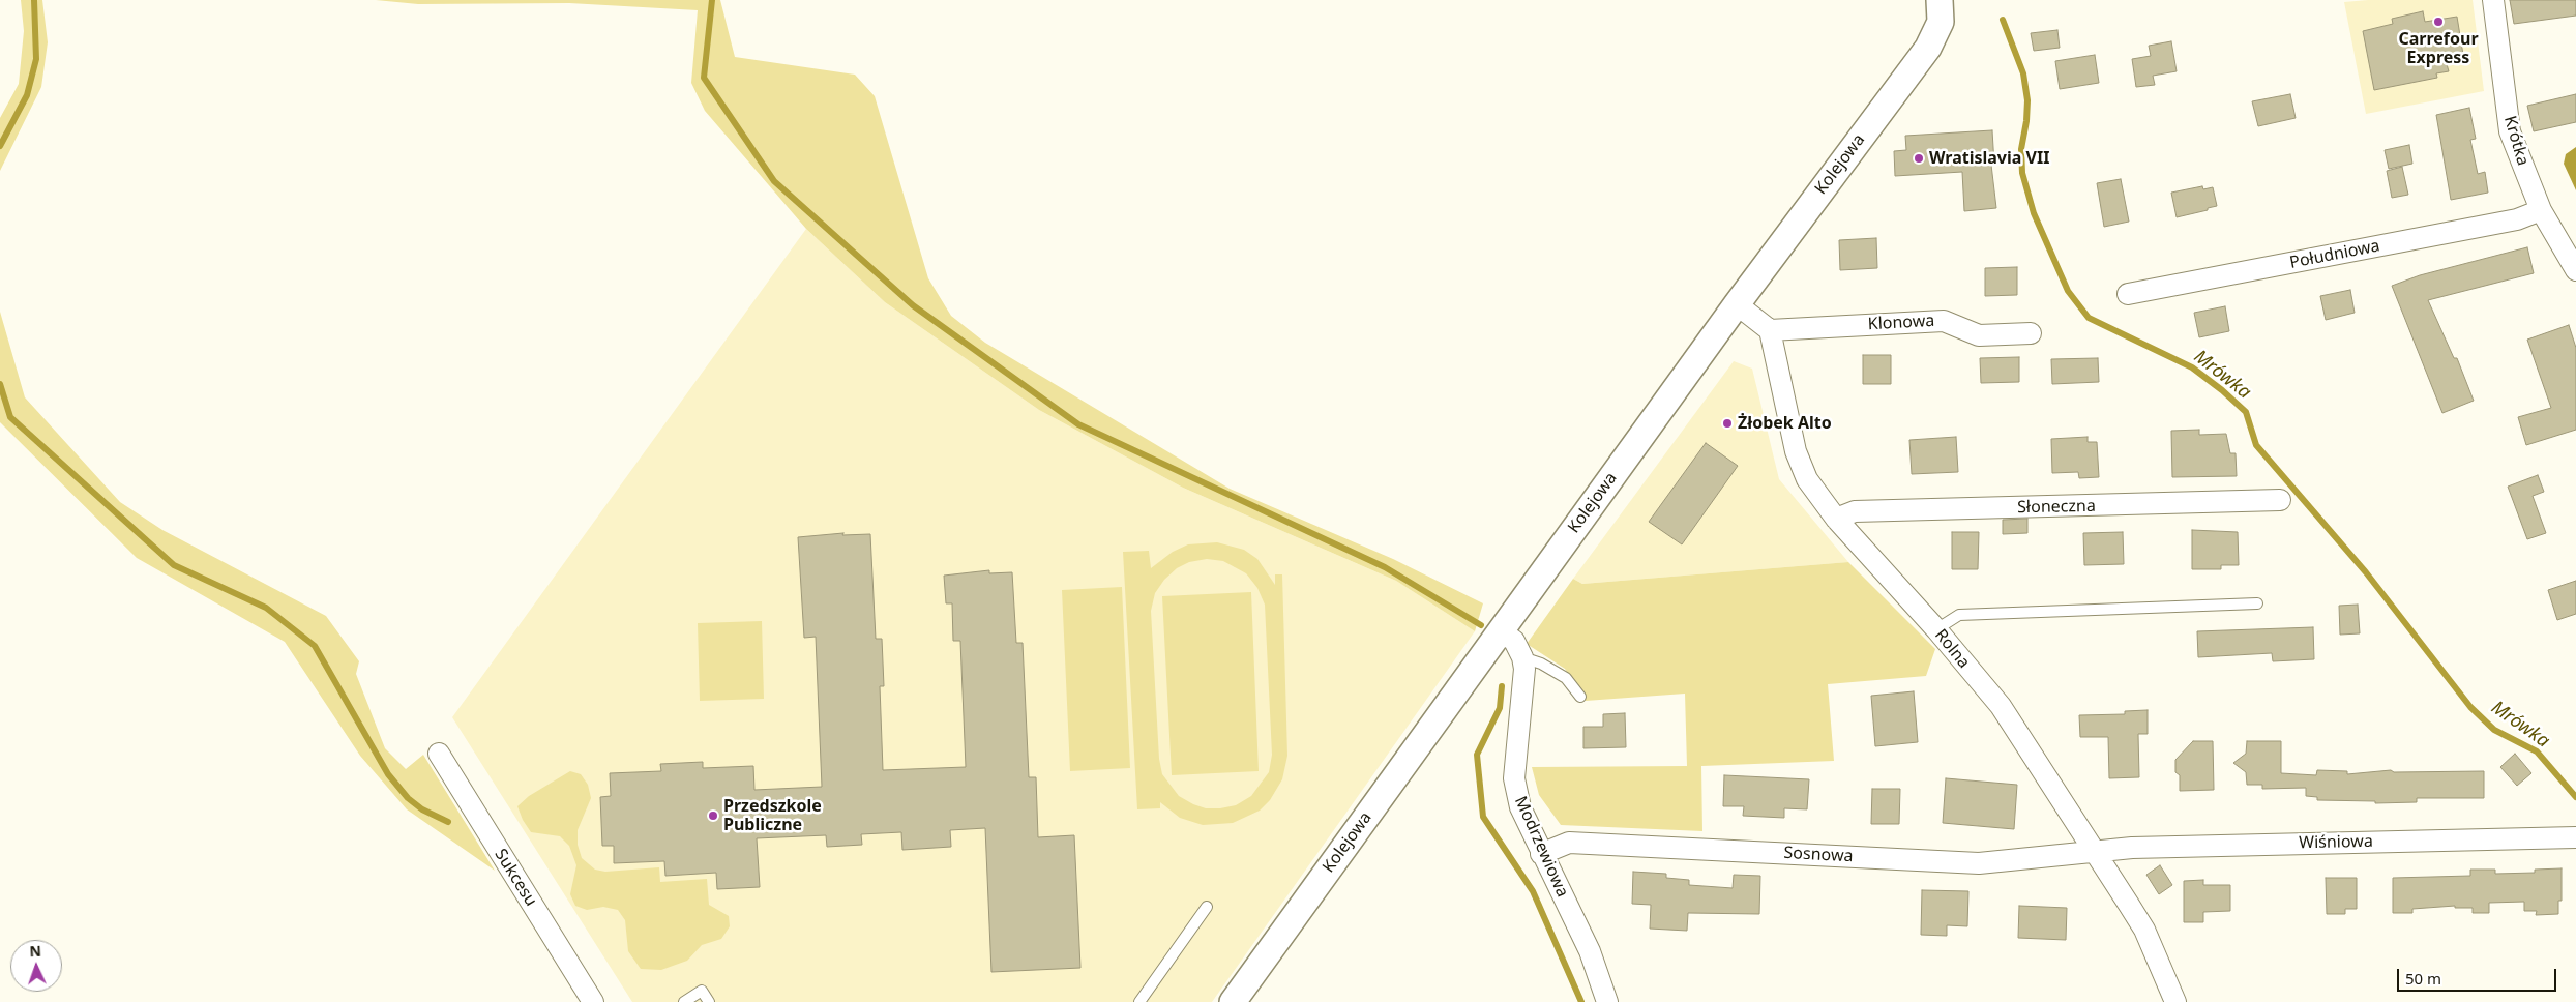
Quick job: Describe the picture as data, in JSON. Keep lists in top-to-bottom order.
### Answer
{
  "streets": {
    "street": [
      "Krótka",
      "Kolejowa",
      "Południowa",
      "Klonowa",
      "Słoneczna",
      "Rolna",
      "Wiśniowa",
      "Modrzewiowa",
      "Sosnowa",
      "Sukcesu"
    ]
  },
  "crossings": [
    ["Krótka", "Południowa"],
    ["Klonowa", "Rolna"],
    ["Słoneczna", "Rolna"],
    ["Rolna", "Wiśniowa"],
    ["Rolna", "Sosnowa"],
    ["Wiśniowa", "Sosnowa"],
    ["Modrzewiowa", "Sosnowa"]
  ],
  "water": ["Mrówka"],
  "places": [
    "Carrefour Express",
    "Wratislavia VII",
    "Żłobek Alto",
    "Przedszkole Publiczne"
  ],
  "scale_bar": "50 m",
  "north": "top"
}
